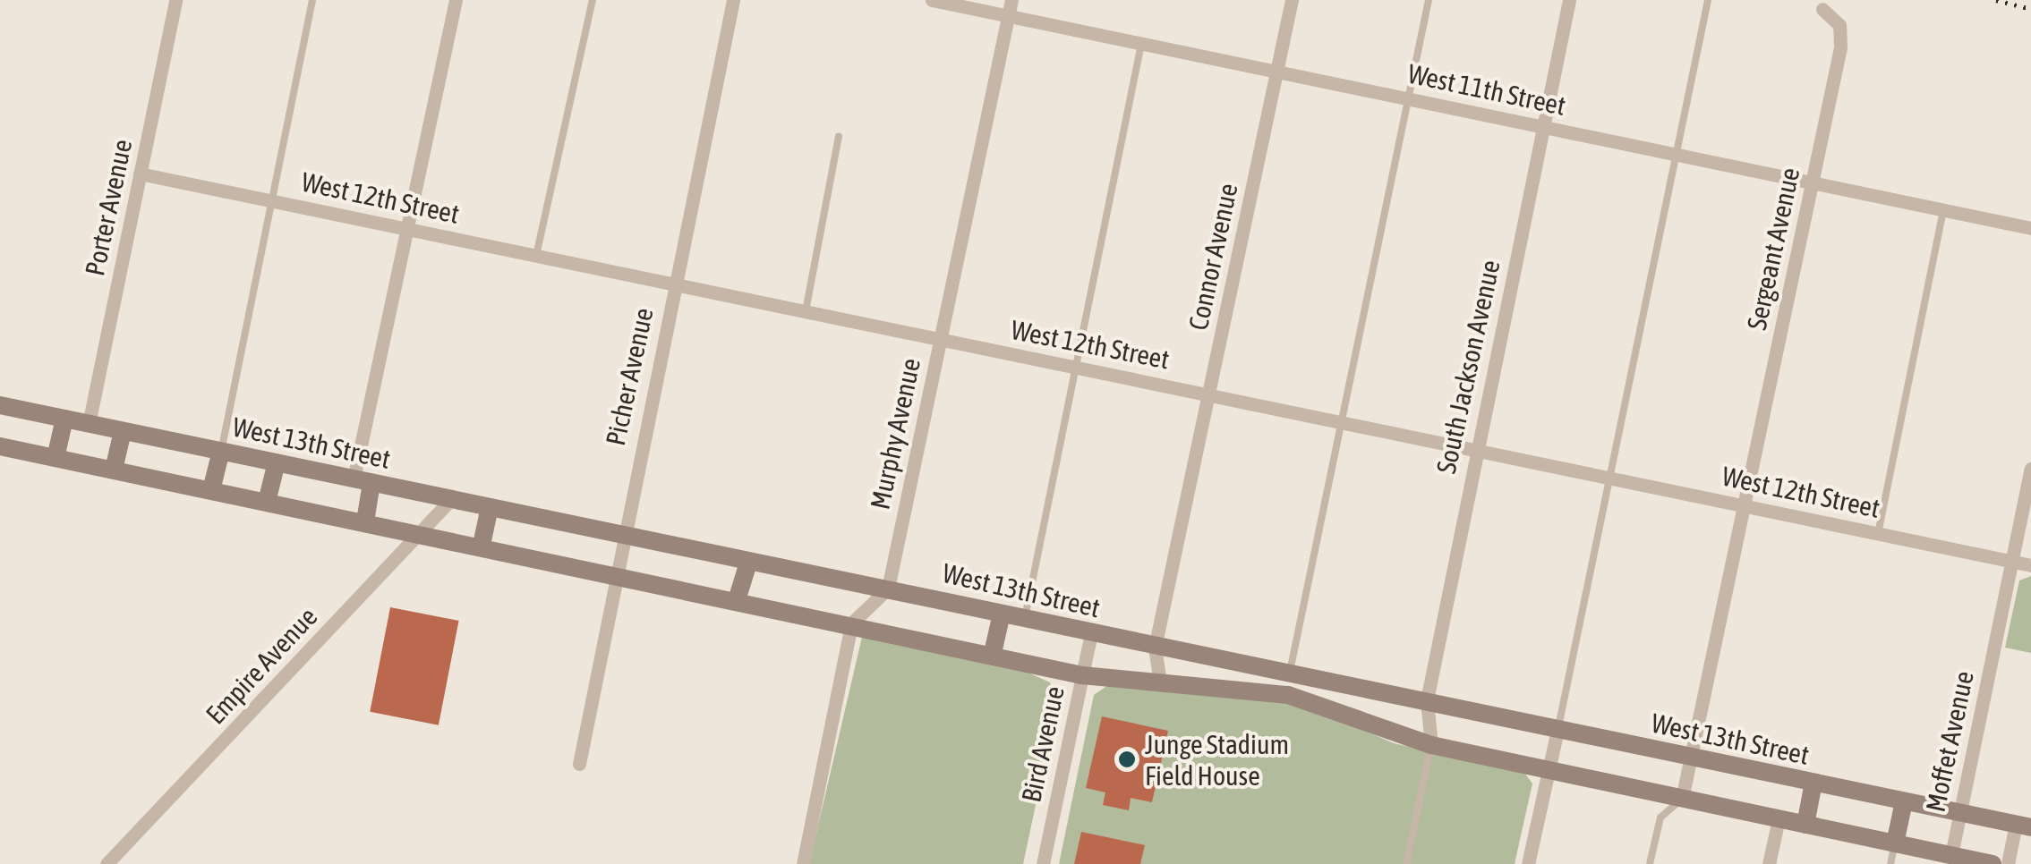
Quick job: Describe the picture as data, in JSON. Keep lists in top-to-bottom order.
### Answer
{
  "streets": {
    "street": [
      "West 11th Street",
      "West 12th Street",
      "Porter Avenue",
      "Sergeant Avenue",
      "Connor Avenue",
      "South Jackson Avenue",
      "Picher Avenue",
      "Murphy Avenue",
      "West 13th Street",
      "Empire Avenue",
      "Moffet Avenue",
      "Bird Avenue"
    ]
  },
  "crossings": [
    ["West 11th Street", "Sergeant Avenue"],
    ["West 11th Street", "Connor Avenue"],
    ["West 11th Street", "South Jackson Avenue"],
    ["West 11th Street", "Murphy Avenue"],
    ["West 12th Street", "Porter Avenue"],
    ["West 12th Street", "Sergeant Avenue"],
    ["West 12th Street", "Connor Avenue"],
    ["West 12th Street", "South Jackson Avenue"],
    ["West 12th Street", "Picher Avenue"],
    ["West 12th Street", "Murphy Avenue"],
    ["West 12th Street", "Moffet Avenue"],
    ["Porter Avenue", "West 13th Street"],
    ["Sergeant Avenue", "West 13th Street"],
    ["Connor Avenue", "West 13th Street"],
    ["South Jackson Avenue", "West 13th Street"],
    ["Picher Avenue", "West 13th Street"],
    ["Murphy Avenue", "West 13th Street"],
    ["West 13th Street", "Empire Avenue"],
    ["West 13th Street", "Moffet Avenue"],
    ["West 13th Street", "Bird Avenue"]
  ],
  "places": ["Junge Stadium Field House"]
}
